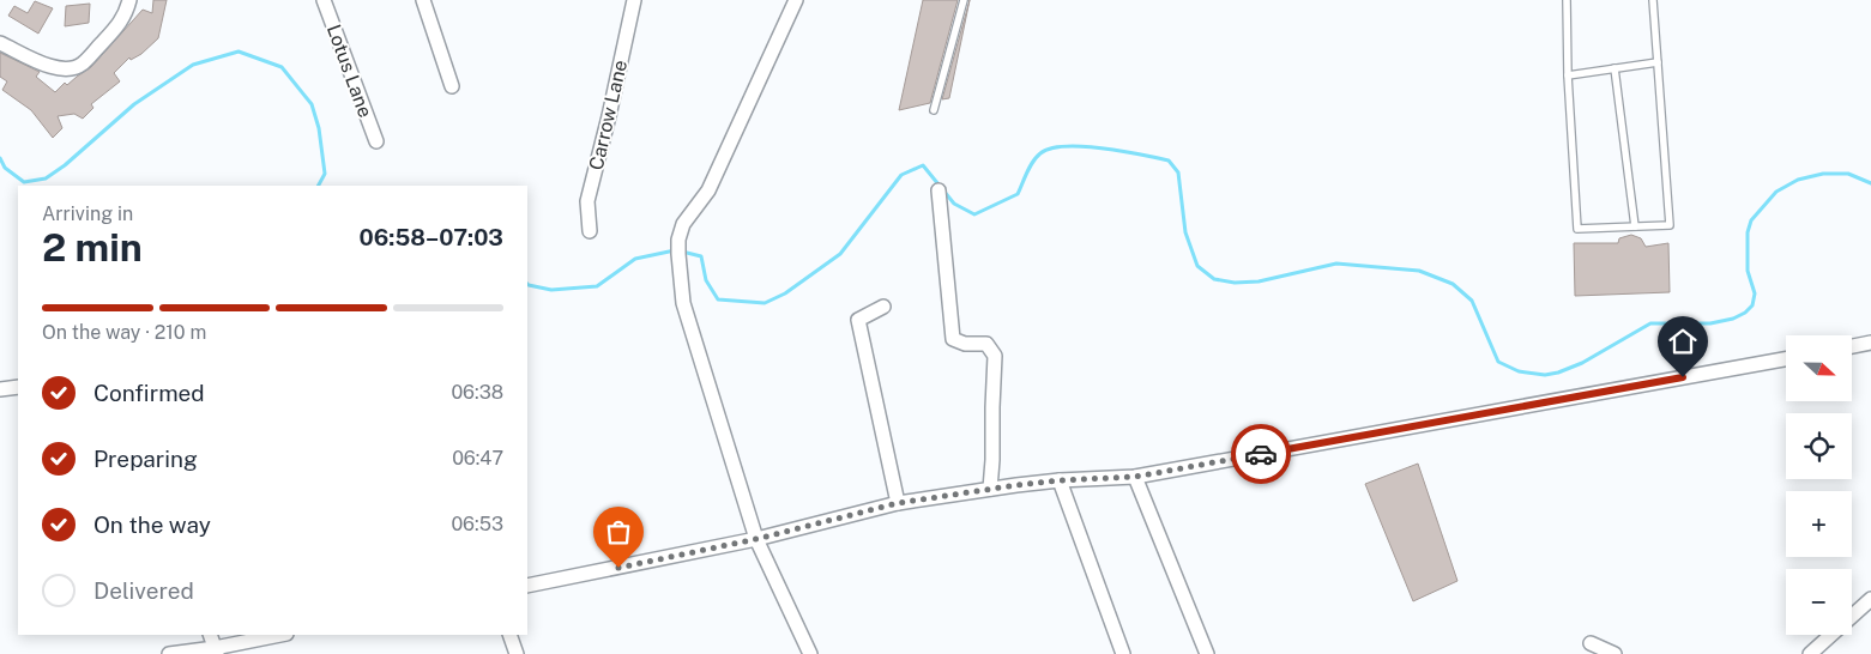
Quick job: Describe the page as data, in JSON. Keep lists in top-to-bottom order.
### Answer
{
  "streets": {
    "street": ["Lotus Lane", "Carrow Lane"]
  },
  "north": "right",
  "page": {
    "heading": ["2 min", "Arriving in", "06:58–07:03"],
    "bar": "On the way · 210 m",
    "map_buttons": ["+", "−"],
    "list": [
      ["Confirmed", "06:38"],
      ["Preparing", "06:47"],
      ["On the way", "06:53"],
      "Delivered"
    ]
  }
}
